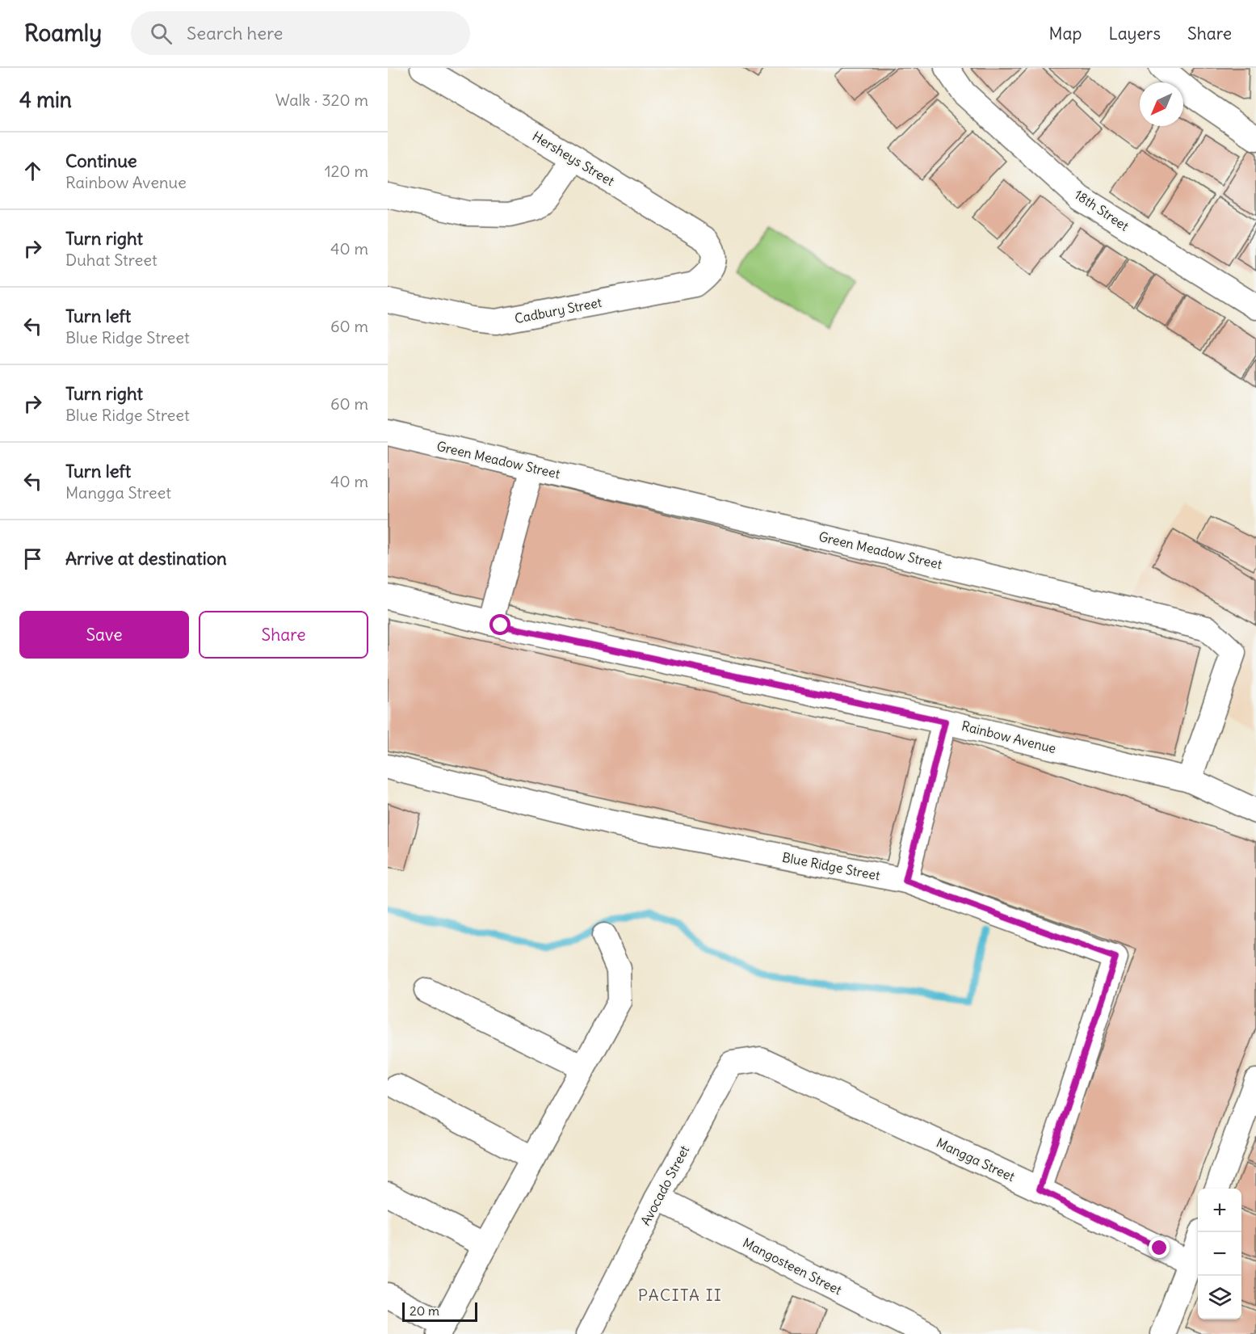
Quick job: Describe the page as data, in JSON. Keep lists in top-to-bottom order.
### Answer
{
  "streets": {
    "street": [
      "Hersheys Street",
      "18th Street",
      "Cadbury Street",
      "Green Meadow Street",
      "Rainbow Avenue",
      "Blue Ridge Street",
      "Mangga Street",
      "Avocado Street",
      "Mangosteen Street"
    ]
  },
  "crossings": [
    ["Hersheys Street", "Cadbury Street"],
    ["Green Meadow Street", "Rainbow Avenue"],
    ["Blue Ridge Street", "Mangga Street"],
    ["Mangga Street", "Avocado Street"],
    ["Avocado Street", "Mangosteen Street"]
  ],
  "districts": ["PACITA II"],
  "scale_bar": "20 m",
  "north": "bottom left",
  "page": {
    "header": "Roamly",
    "search": "Search here",
    "nav": ["Map", "Layers", "Share"],
    "heading": ["4 min", "Walk · 320 m"],
    "list": [
      ["Continue", "Rainbow Avenue", "120 m"],
      ["Turn right", "Duhat Street", "40 m"],
      ["Turn left", "Blue Ridge Street", "60 m"],
      ["Turn right", "Blue Ridge Street", "60 m"],
      ["Turn left", "Mangga Street", "40 m"],
      "Arrive at destination"
    ],
    "buttons": ["Save", "Share"],
    "map_buttons": ["+", "−"],
    "scale": "20 m"
  }
}
